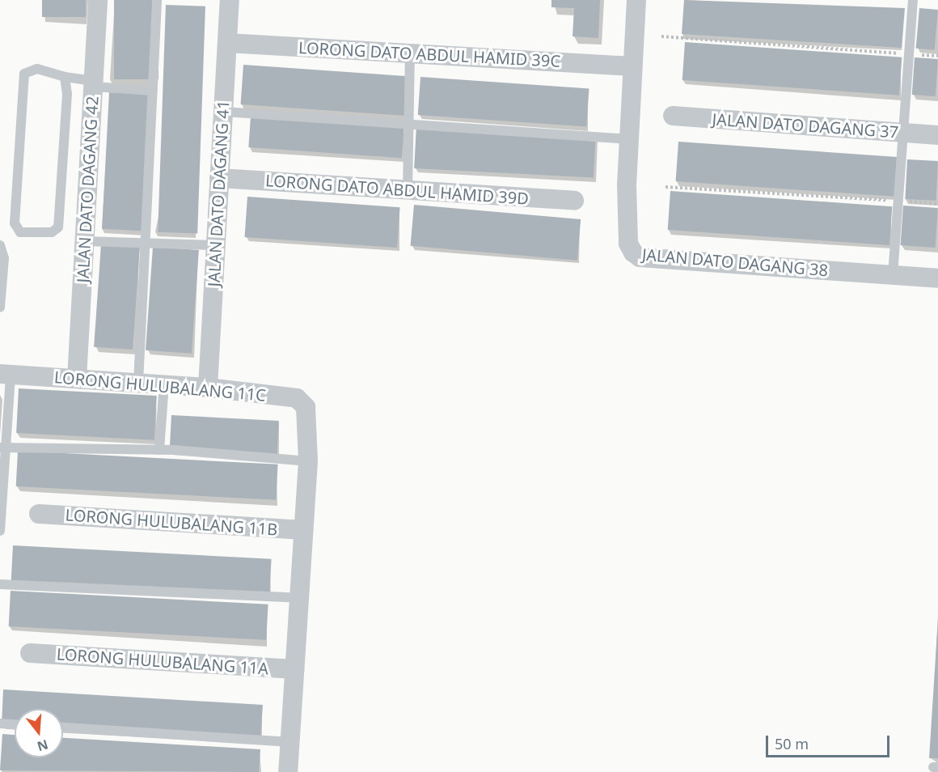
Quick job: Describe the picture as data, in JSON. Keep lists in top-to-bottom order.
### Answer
{
  "streets": {
    "street": [
      "LORONG DATO ABDUL HAMID 39C",
      "JALAN DATO DAGANG 37",
      "JALAN DATO DAGANG 42",
      "LORONG DATO ABDUL HAMID 39D",
      "JALAN DATO DAGANG 41",
      "JALAN DATO DAGANG 38",
      "LORONG HULUBALANG 11C",
      "LORONG HULUBALANG 11B",
      "LORONG HULUBALANG 11A"
    ]
  },
  "crossings": [
    ["LORONG DATO ABDUL HAMID 39C", "JALAN DATO DAGANG 41"],
    ["LORONG DATO ABDUL HAMID 39C", "JALAN DATO DAGANG 38"],
    ["JALAN DATO DAGANG 42", "LORONG HULUBALANG 11C"],
    ["LORONG DATO ABDUL HAMID 39D", "JALAN DATO DAGANG 41"],
    ["JALAN DATO DAGANG 41", "LORONG HULUBALANG 11C"]
  ],
  "scale_bar": "50 m",
  "north": "bottom"
}
